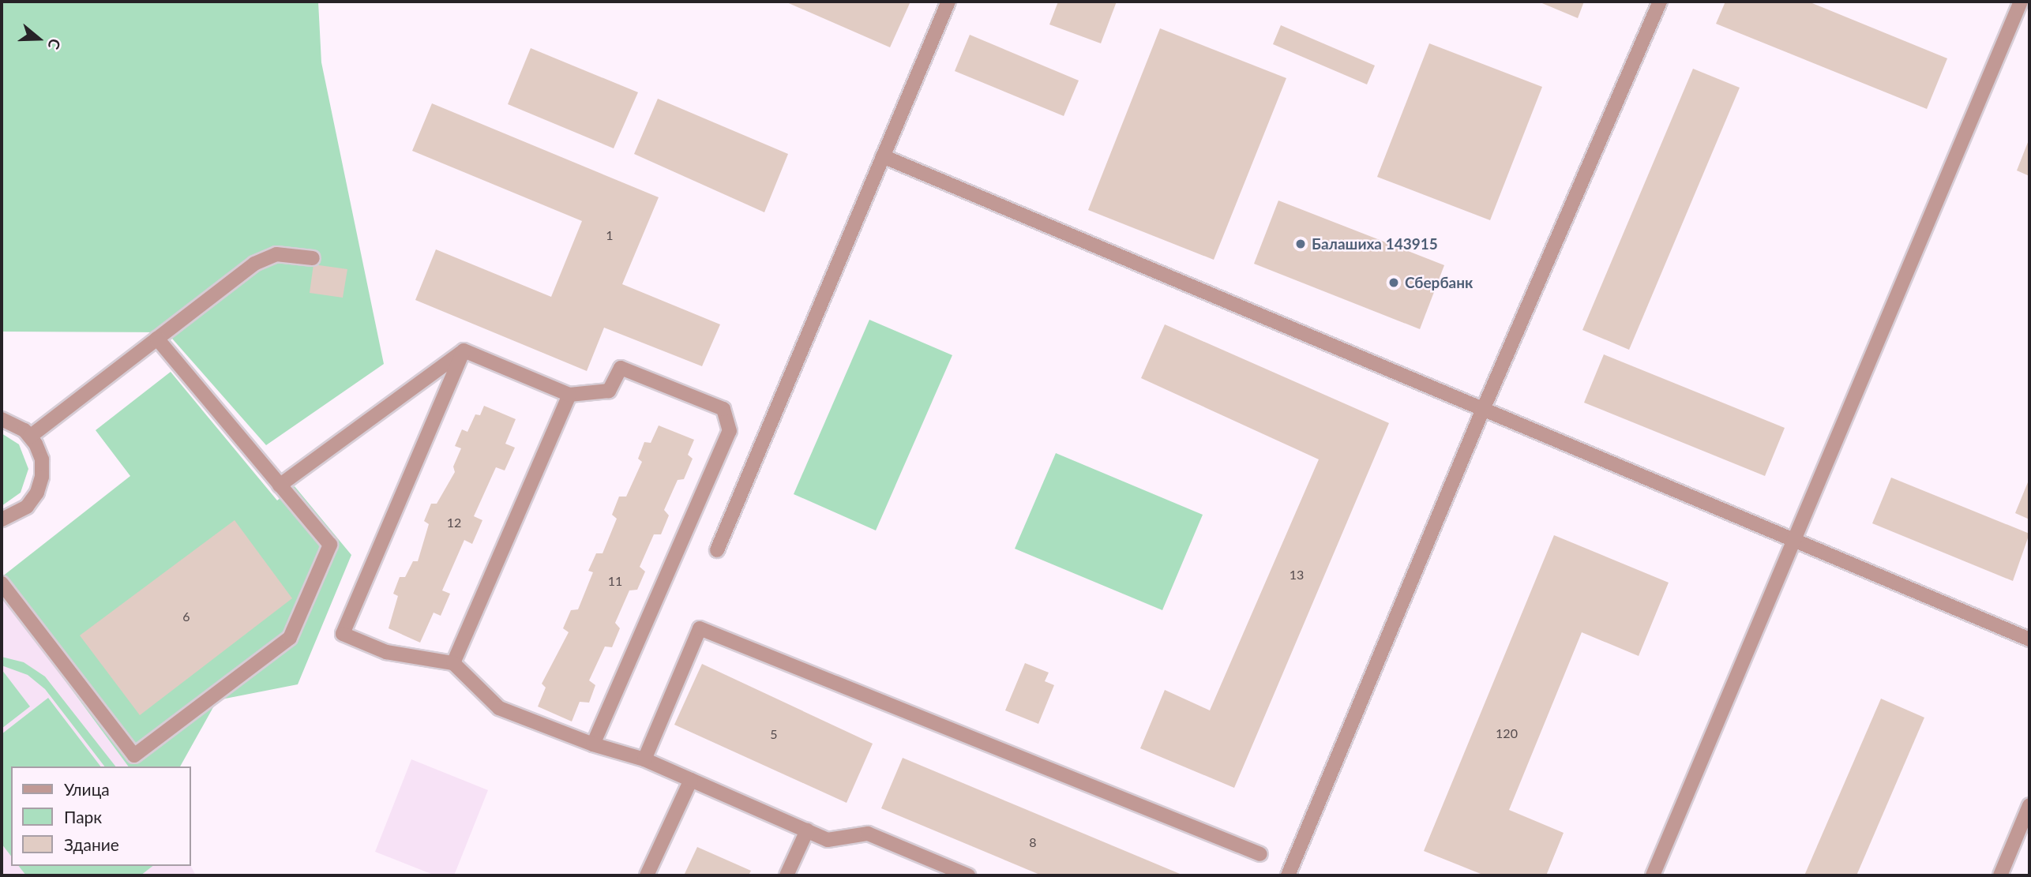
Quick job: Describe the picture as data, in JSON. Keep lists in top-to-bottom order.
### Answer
{
  "places": ["Балашиха 143915", "Сбербанк"],
  "house_numbers": [
    "1",
    "12",
    "13",
    "11",
    "6",
    "120",
    "5",
    "8"
  ],
  "legend": ["Улица", "Парк", "Здание"],
  "north": "right"
}
